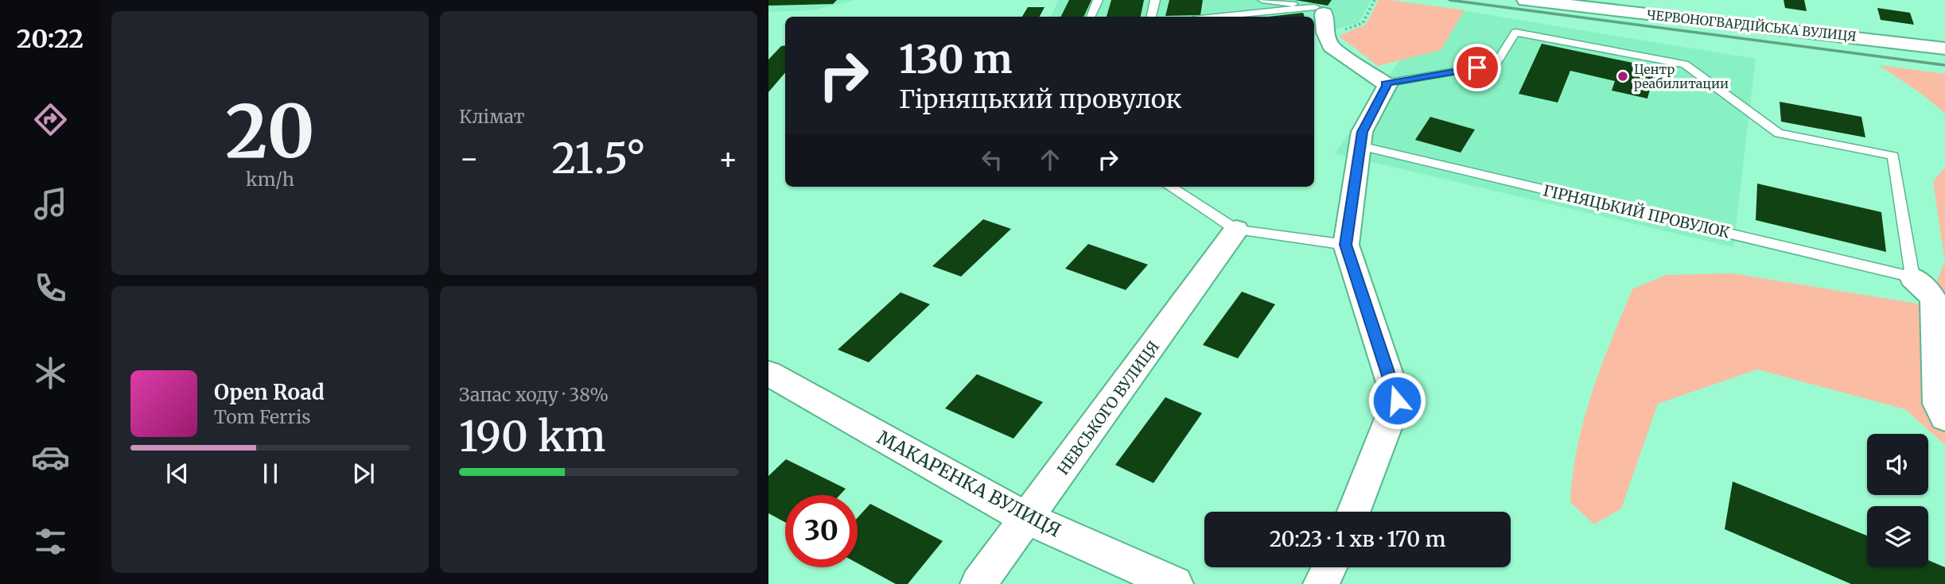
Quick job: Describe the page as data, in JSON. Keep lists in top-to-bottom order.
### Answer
{
  "streets": {
    "street": [
      "ЧЕРВОНОГВАРДІЙСЬКА ВУЛИЦЯ",
      "ГІРНЯЦЬКИЙ ПРОВУЛОК",
      "НЕВСЬКОГО ВУЛИЦЯ",
      "МАКАРЕНКА ВУЛИЦЯ"
    ]
  },
  "crossings": [
    ["НЕВСЬКОГО ВУЛИЦЯ", "МАКАРЕНКА ВУЛИЦЯ"]
  ],
  "places": ["Центр реабилитации"],
  "page": {
    "tabs": "20:22",
    "tile": [
      ["20", "km/h"],
      "Клімат",
      ["Запас ходу · 38%", "190 km"]
    ],
    "turn": ["130 m", "Гірняцький провулок"],
    "heat": ["−", "21.5°", "+"],
    "song": ["Open Road", "Tom Ferris"],
    "limit": "30",
    "trip": "20:23 · 1 хв · 170 m"
  }
}
